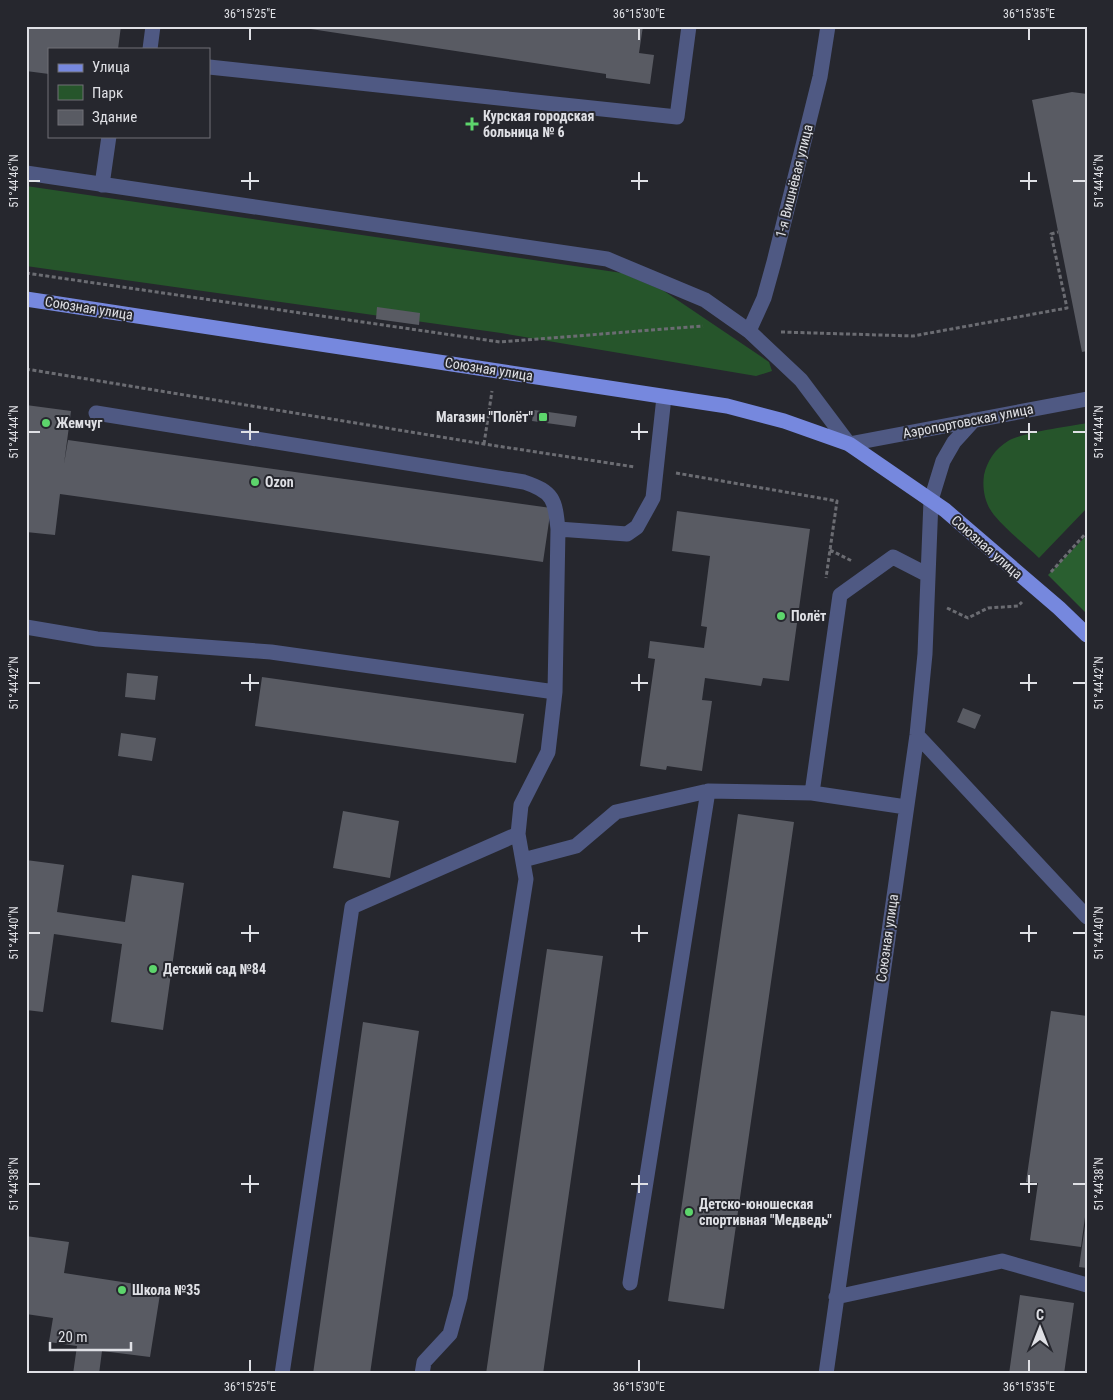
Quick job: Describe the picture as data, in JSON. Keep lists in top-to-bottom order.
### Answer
{
  "streets": {
    "main road": ["Союзная улица"],
    "street": ["1-я Вишнёвая улица", "Аэропортовская улица"]
  },
  "crossings": [
    ["Союзная улица", "Аэропортовская улица"]
  ],
  "places": {
    "health": ["Курская городская больница № 6"],
    "transit": ["Магазин \"Полёт\""],
    "other": [
      "Жемчуг",
      "Ozon",
      "Полёт",
      "Детский сад №84",
      "Детско-юношеская спортивная \"Медведь\"",
      "Школа №35"
    ]
  },
  "legend": ["Улица", "Парк", "Здание"],
  "scale_bar": "20 m",
  "north": "top",
  "coordinates": [
    "36°15'25\"E",
    "36°15'30\"E",
    "36°15'35\"E",
    "51°44'46\"N",
    "51°44'44\"N",
    "51°44'42\"N",
    "51°44'40\"N",
    "51°44'38\"N"
  ]
}
